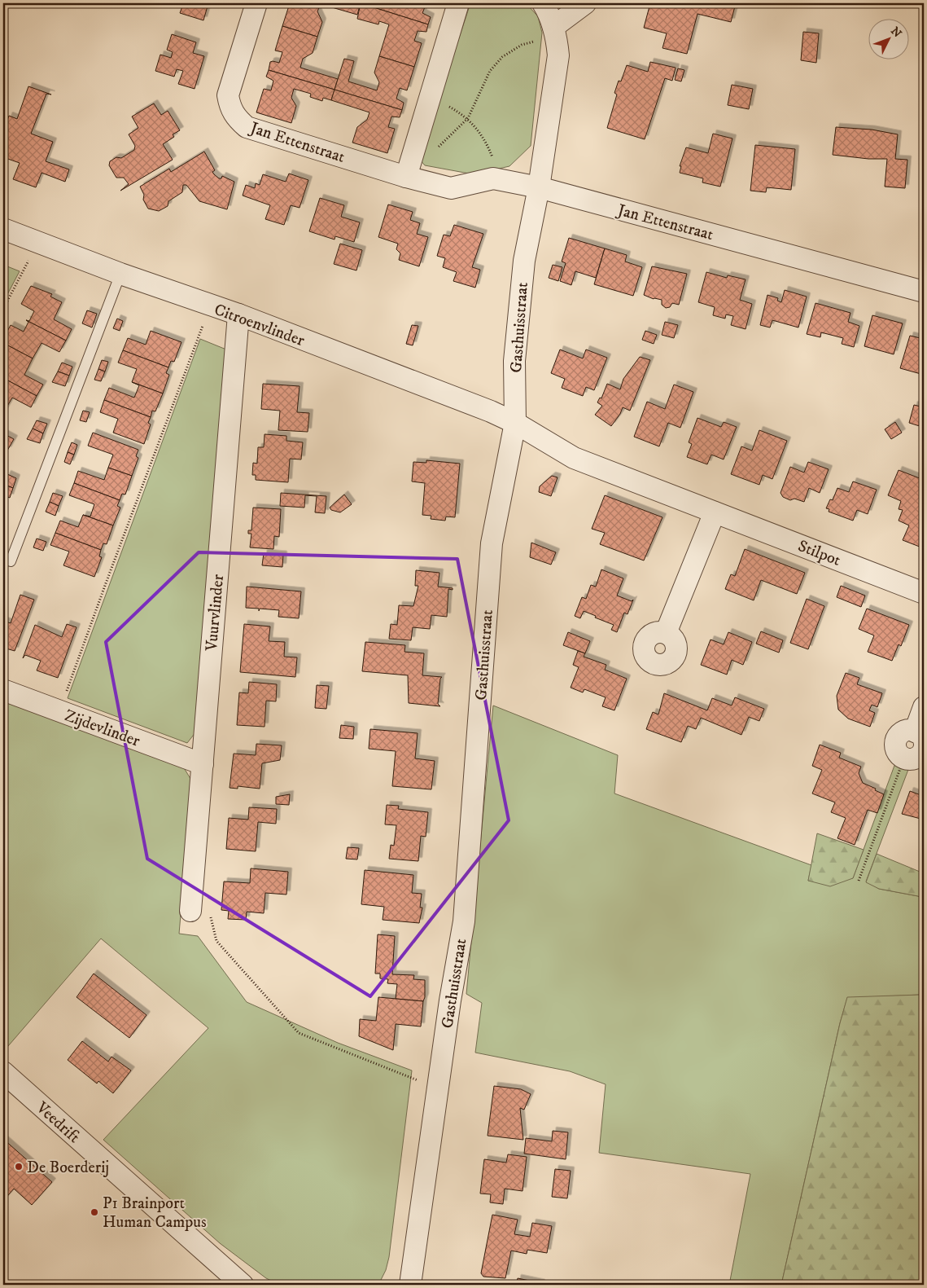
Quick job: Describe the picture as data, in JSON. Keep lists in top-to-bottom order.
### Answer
{
  "streets": {
    "street": [
      "Jan Ettenstraat",
      "Citroenvlinder",
      "Gasthuisstraat",
      "Stilpot",
      "Vuurvlinder",
      "Zijdevlinder",
      "Veedrift"
    ]
  },
  "crossings": [
    ["Jan Ettenstraat", "Gasthuisstraat"],
    ["Citroenvlinder", "Gasthuisstraat"],
    ["Citroenvlinder", "Stilpot"],
    ["Citroenvlinder", "Vuurvlinder"],
    ["Gasthuisstraat", "Stilpot"],
    ["Vuurvlinder", "Zijdevlinder"]
  ],
  "places": ["De Boerderij", "P1 Brainport Human Campus"],
  "north": "top right"
}
